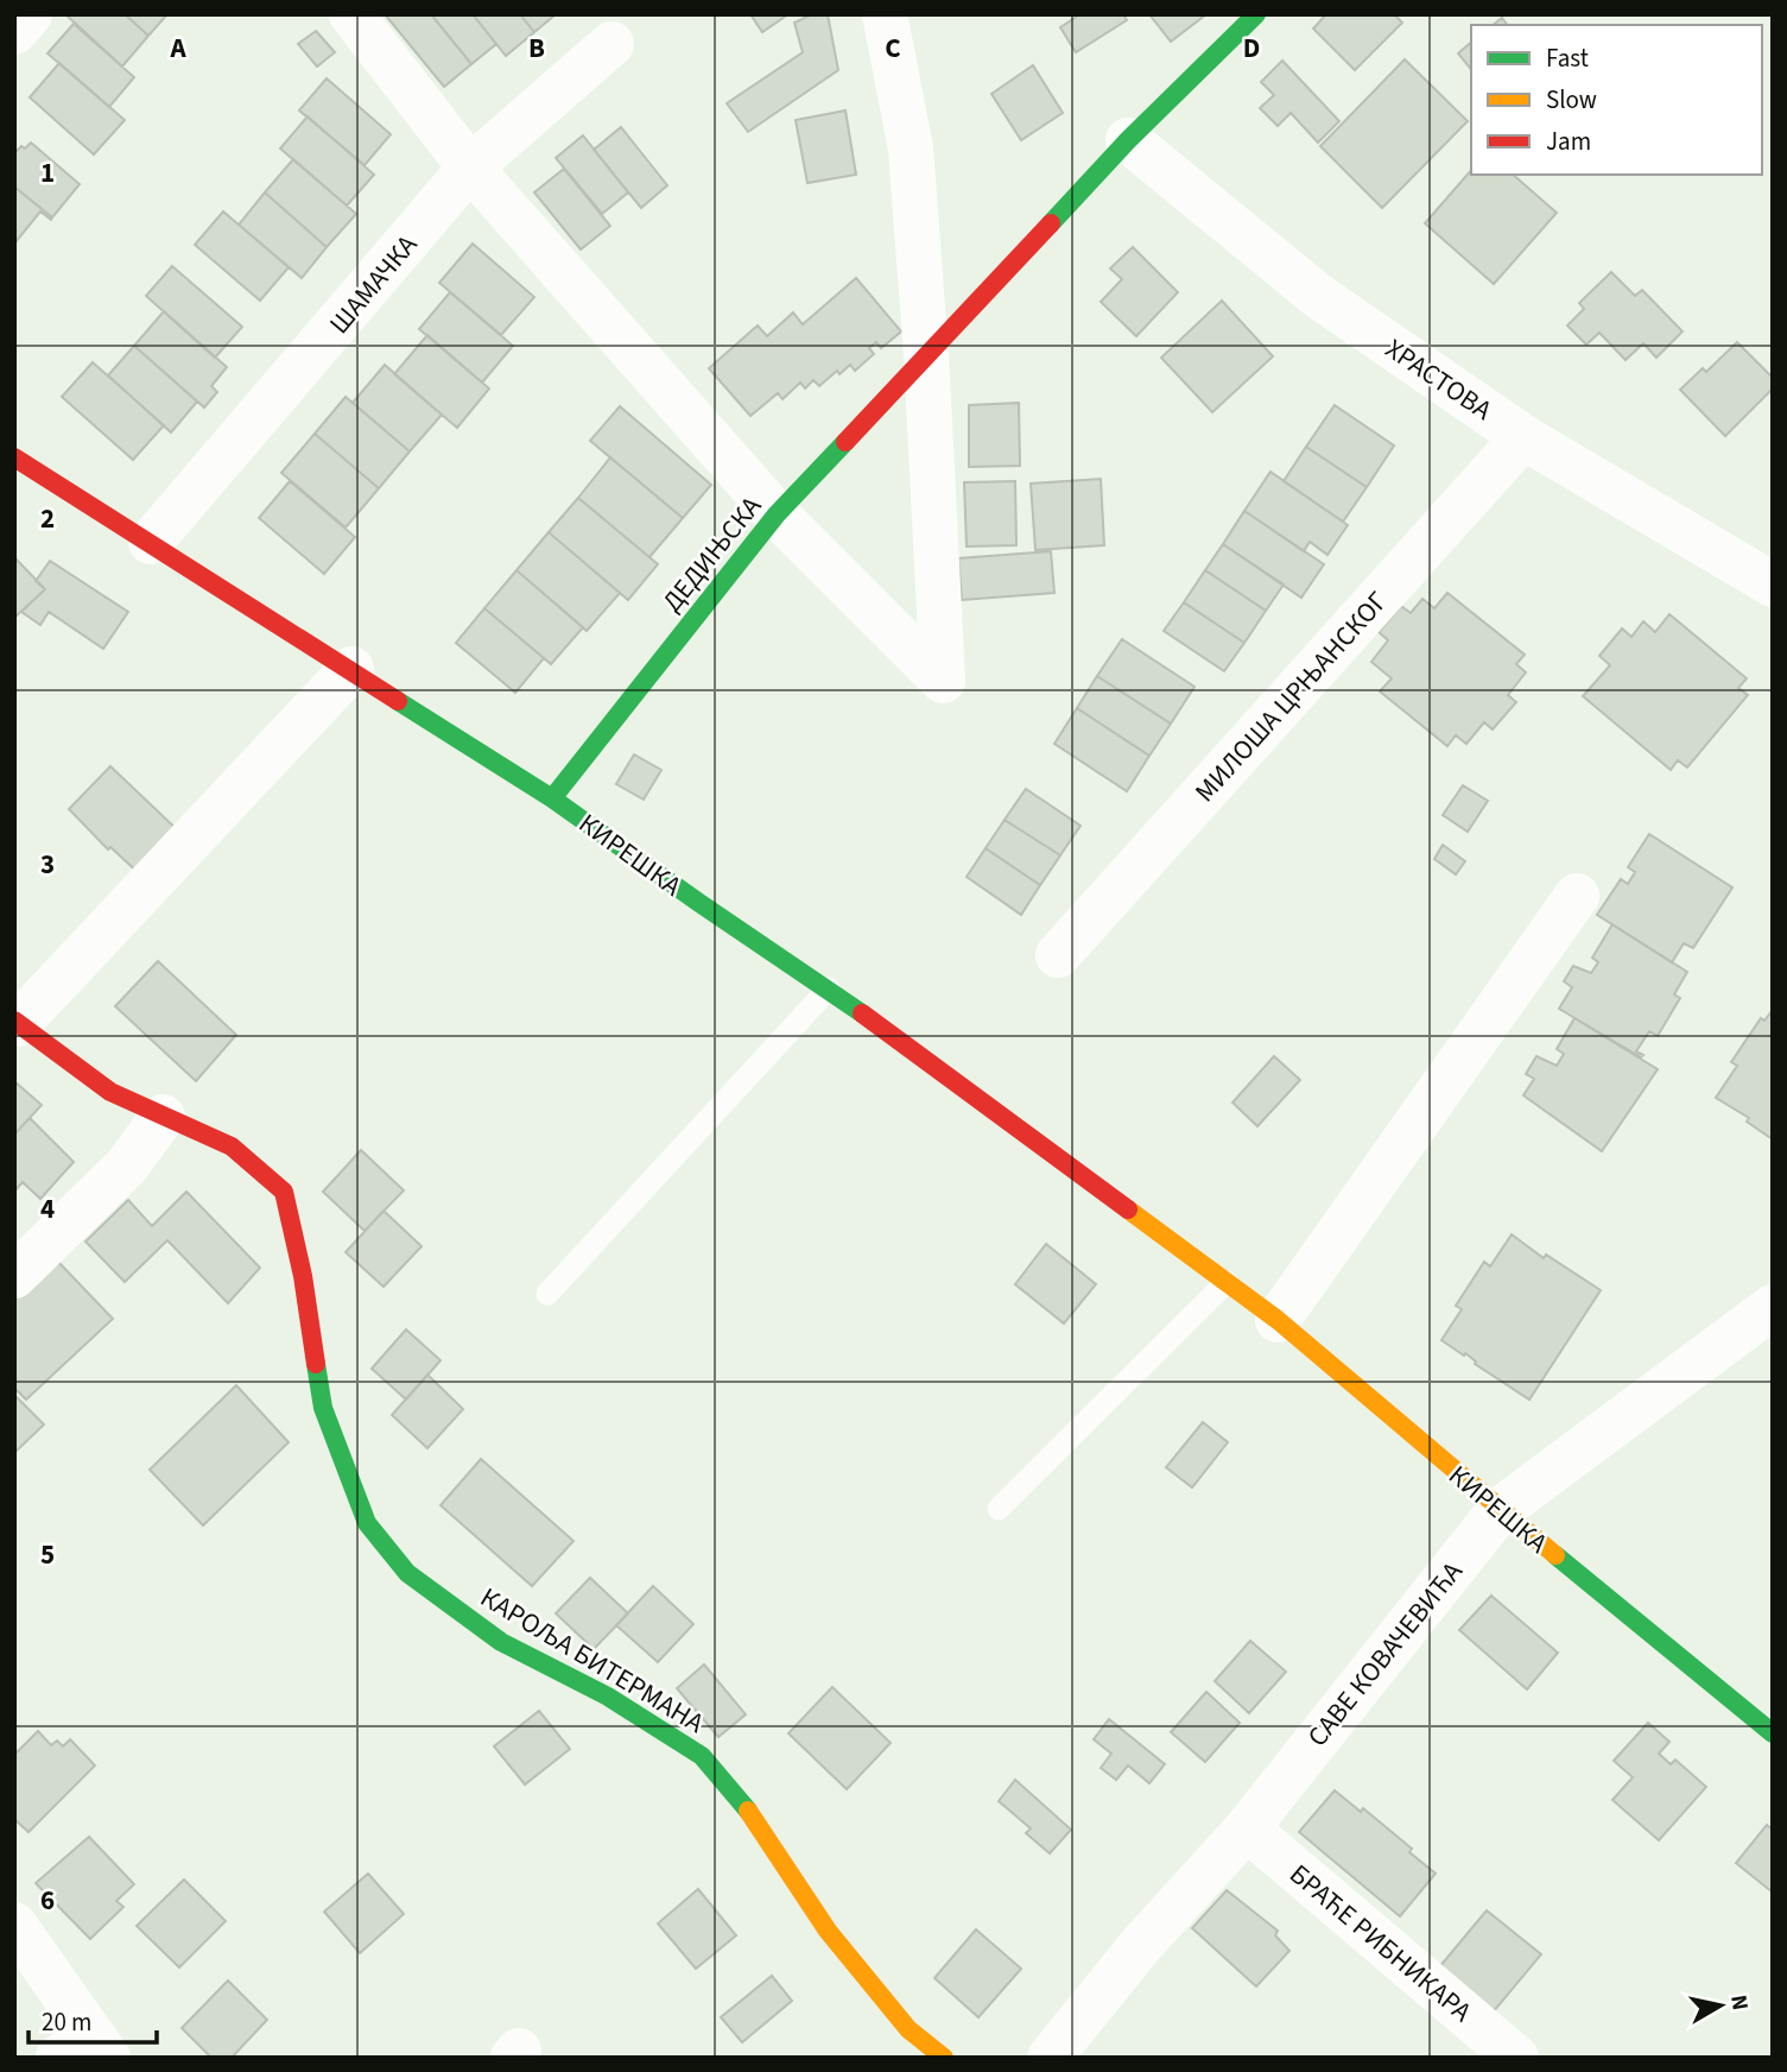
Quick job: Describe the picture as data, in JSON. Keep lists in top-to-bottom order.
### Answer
{
  "streets": {
    "street": [
      "ШАМАЧКА",
      "ХРАСТОВА",
      "ДЕДИЊСКА",
      "МИЛОША ЦРЊАНСКОГ",
      "КИРЕШКА",
      "САВЕ КОВАЧЕВИЋА",
      "КАРОЉА БИТЕРМАНА",
      "БРАЋЕ РИБНИКАРА"
    ]
  },
  "crossings": [
    ["ШАМАЧКА", "КИРЕШКА"],
    ["ХРАСТОВА", "МИЛОША ЦРЊАНСКОГ"],
    ["ДЕДИЊСКА", "КИРЕШКА"],
    ["КИРЕШКА", "САВЕ КОВАЧЕВИЋА"],
    ["САВЕ КОВАЧЕВИЋА", "БРАЋЕ РИБНИКАРА"]
  ],
  "legend": ["Fast", "Slow", "Jam"],
  "scale_bar": "20 m",
  "north": "right",
  "grid": {
    "columns": [
      "A",
      "B",
      "C",
      "D"
    ],
    "rows": [
      "1",
      "2",
      "3",
      "4",
      "5",
      "6"
    ]
  }
}
